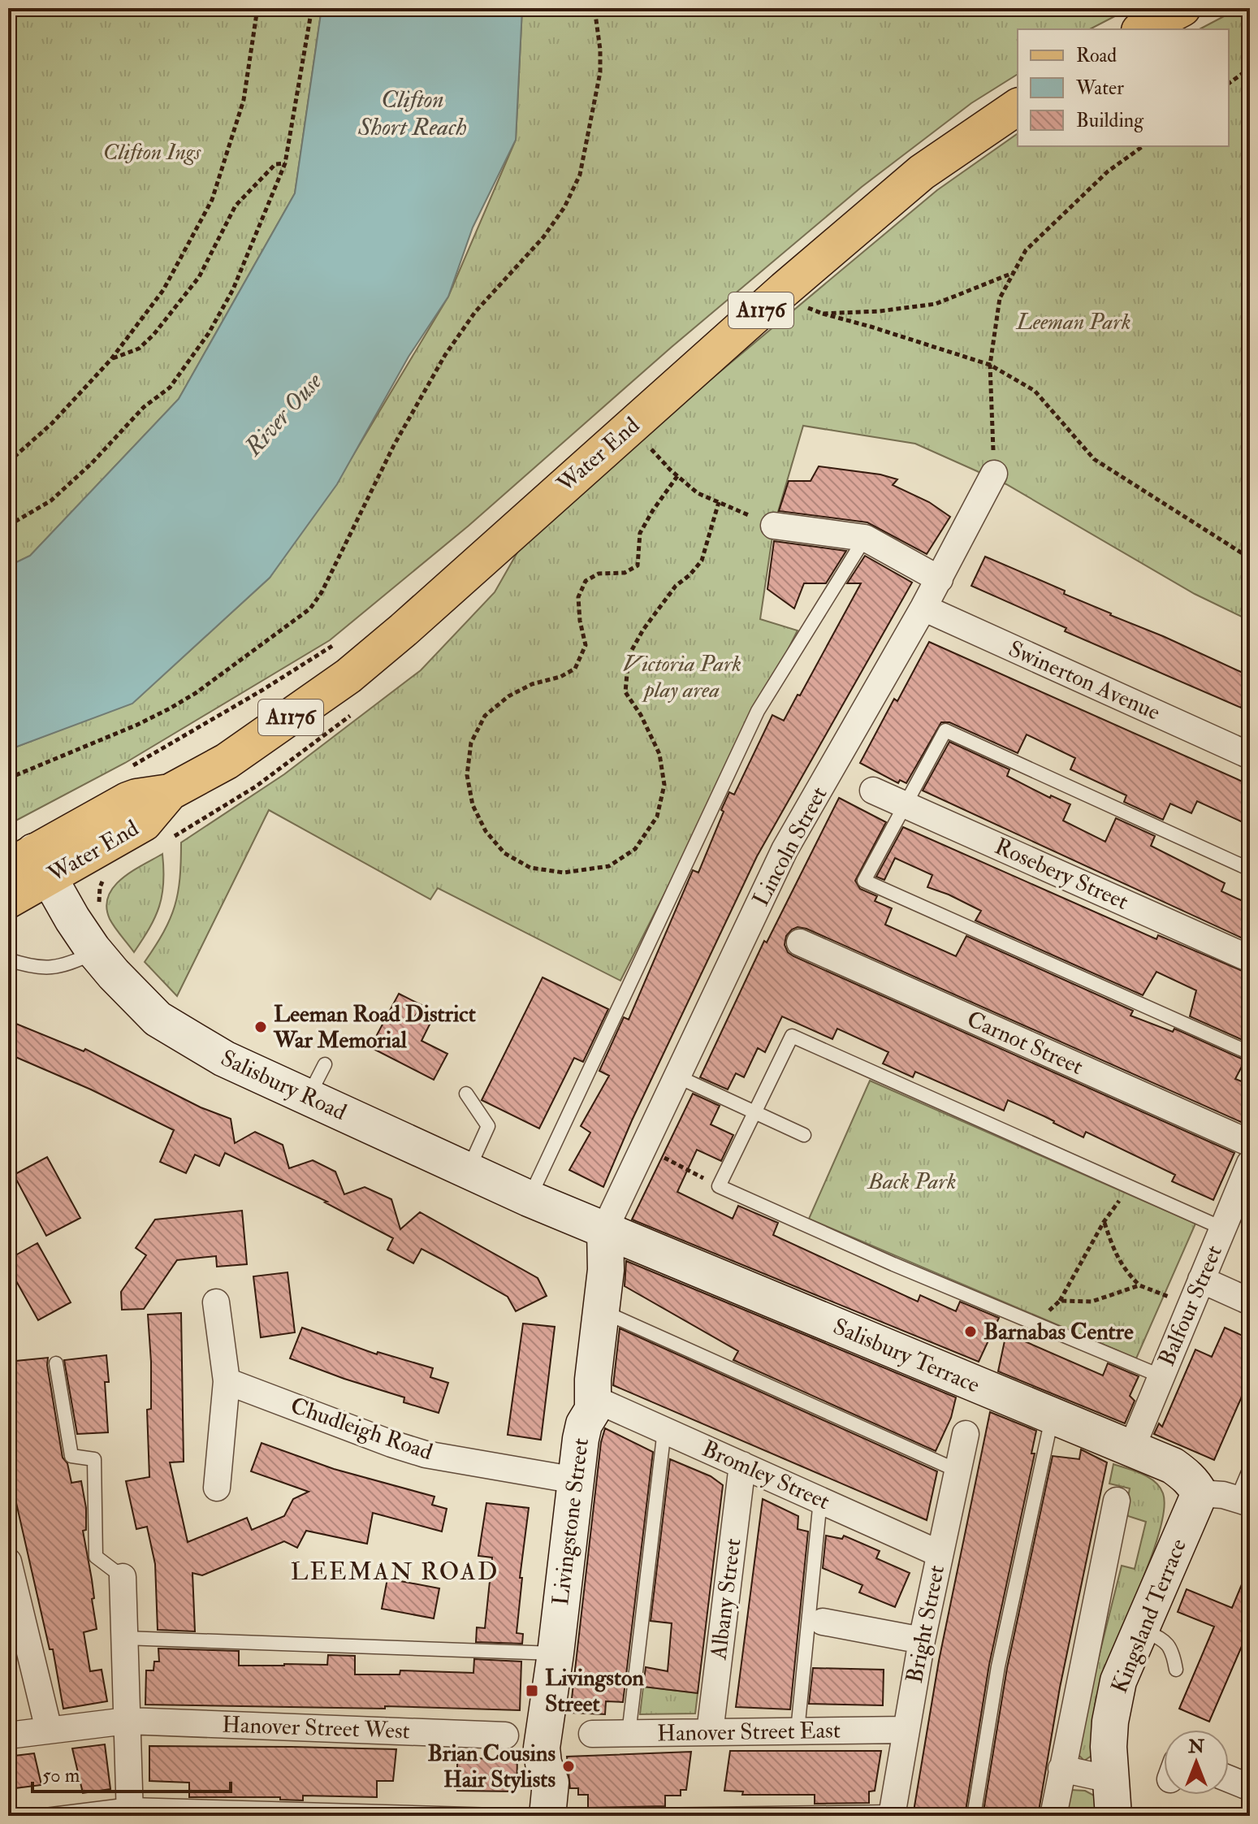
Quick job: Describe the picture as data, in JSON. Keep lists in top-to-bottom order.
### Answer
{
  "streets": {
    "main road": ["A1176", "Water End"],
    "street": [
      "Swinerton Avenue",
      "Lincoln Street",
      "Rosebery Street",
      "Carnot Street",
      "Salisbury Road",
      "Balfour Street",
      "Salisbury Terrace",
      "Chudleigh Road",
      "Bromley Street",
      "Livingstone Street",
      "Albany Street",
      "Kingsland Terrace",
      "Bright Street",
      "Hanover Street West",
      "Hanover Street East"
    ]
  },
  "crossings": [
    ["Water End", "Salisbury Road"],
    ["Swinerton Avenue", "Lincoln Street"],
    ["Lincoln Street", "Salisbury Road"],
    ["Lincoln Street", "Salisbury Terrace"],
    ["Lincoln Street", "Livingstone Street"],
    ["Salisbury Road", "Salisbury Terrace"],
    ["Salisbury Road", "Livingstone Street"],
    ["Balfour Street", "Salisbury Terrace"],
    ["Salisbury Terrace", "Livingstone Street"],
    ["Salisbury Terrace", "Kingsland Terrace"],
    ["Chudleigh Road", "Livingstone Street"],
    ["Bromley Street", "Livingstone Street"],
    ["Bromley Street", "Albany Street"],
    ["Bromley Street", "Bright Street"],
    ["Albany Street", "Hanover Street East"],
    ["Bright Street", "Hanover Street East"]
  ],
  "districts": ["LEEMAN ROAD"],
  "water": ["Clifton Short Reach", "River Ouse"],
  "parks": [
    "Clifton Ings",
    "Leeman Park",
    "Victoria Park play area",
    "Back Park"
  ],
  "places": {
    "other": ["Leeman Road District War Memorial", "Barnabas Centre", "Brian Cousins Hair Stylists"],
    "transit": ["Livingston Street"]
  },
  "legend": ["Road", "Water", "Building"],
  "scale_bar": "50 m",
  "north": "top"
}
